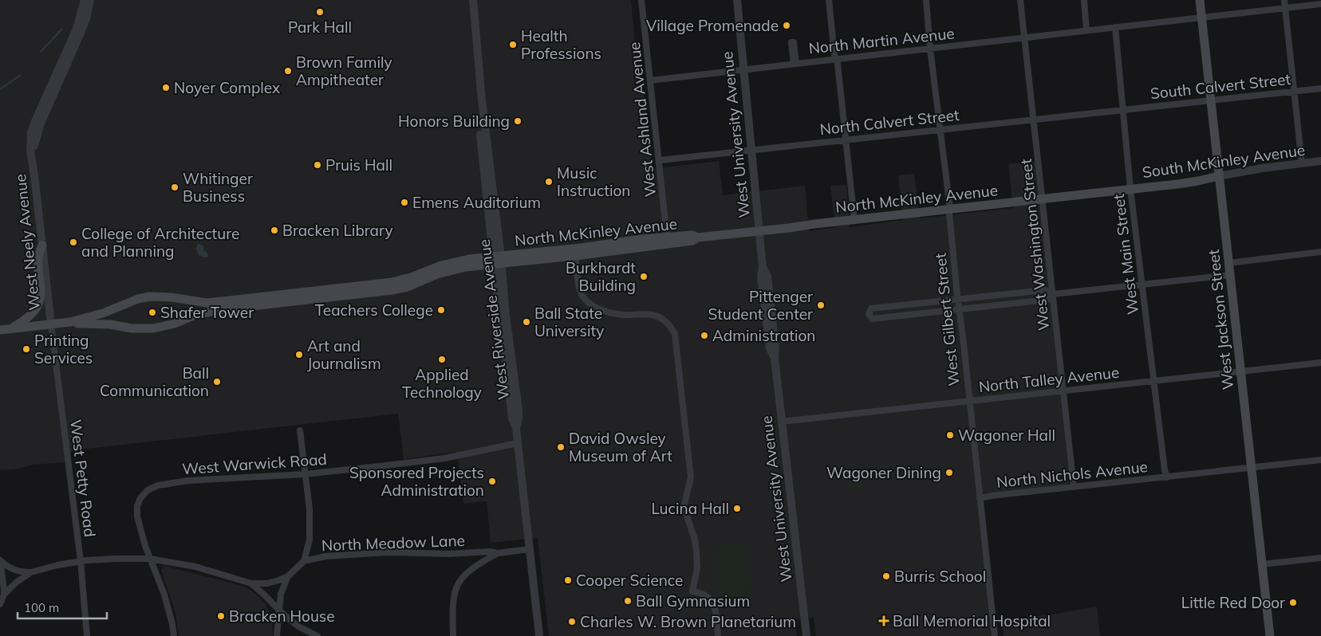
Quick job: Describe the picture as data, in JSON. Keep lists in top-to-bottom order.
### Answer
{
  "streets": {
    "main road": ["South McKinley Avenue", "North McKinley Avenue", "West Jackson Street"],
    "street": [
      "North Martin Avenue",
      "South Calvert Street",
      "West Ashland Avenue",
      "North Calvert Street",
      "West University Avenue",
      "West Neely Avenue",
      "West Washington Street",
      "West Main Street",
      "West Riverside Avenue",
      "West Gilbert Street",
      "North Talley Avenue",
      "West Warwick Road",
      "North Nichols Avenue",
      "West Petty Road",
      "North Meadow Lane"
    ]
  },
  "crossings": [
    ["North Martin Avenue", "West Ashland Avenue"],
    ["North Martin Avenue", "West University Avenue"],
    ["North Martin Avenue", "West Washington Street"],
    ["North Martin Avenue", "West Main Street"],
    ["North Martin Avenue", "West Gilbert Street"],
    ["North Martin Avenue", "West Jackson Street"],
    ["South Calvert Street", "North Calvert Street"],
    ["South Calvert Street", "West Main Street"],
    ["South Calvert Street", "West Jackson Street"],
    ["West Ashland Avenue", "North Calvert Street"],
    ["West Ashland Avenue", "North McKinley Avenue"],
    ["North Calvert Street", "West University Avenue"],
    ["North Calvert Street", "West Washington Street"],
    ["North Calvert Street", "West Main Street"],
    ["North Calvert Street", "West Gilbert Street"],
    ["West University Avenue", "North McKinley Avenue"],
    ["West University Avenue", "North Talley Avenue"],
    ["South McKinley Avenue", "North McKinley Avenue"],
    ["South McKinley Avenue", "West Main Street"],
    ["South McKinley Avenue", "West Jackson Street"],
    ["North McKinley Avenue", "West Neely Avenue"],
    ["North McKinley Avenue", "West Washington Street"],
    ["North McKinley Avenue", "West Main Street"],
    ["North McKinley Avenue", "West Riverside Avenue"],
    ["North McKinley Avenue", "West Gilbert Street"],
    ["North McKinley Avenue", "West Petty Road"],
    ["West Neely Avenue", "West Petty Road"],
    ["West Washington Street", "North Talley Avenue"],
    ["West Washington Street", "North Nichols Avenue"],
    ["West Main Street", "North Talley Avenue"],
    ["West Main Street", "North Nichols Avenue"],
    ["West Gilbert Street", "North Talley Avenue"],
    ["West Gilbert Street", "North Nichols Avenue"],
    ["West Jackson Street", "North Talley Avenue"],
    ["West Jackson Street", "North Nichols Avenue"],
    ["West Warwick Road", "North Meadow Lane"],
    ["West Petty Road", "North Meadow Lane"]
  ],
  "places": {
    "other": [
      "Park Hall",
      "Village Promenade",
      "Health Professions",
      "Brown Family Ampitheater",
      "Noyer Complex",
      "Honors Building",
      "Pruis Hall",
      "Music Instruction",
      "Whitinger Business",
      "Emens Auditorium",
      "Bracken Library",
      "College of Architecture and Planning",
      "Burkhardt Building",
      "Pittenger Student Center",
      "Teachers College",
      "Shafer Tower",
      "Ball State University",
      "Administration",
      "Printing Services",
      "Art and Journalism",
      "Applied Technology",
      "Ball Communication",
      "Wagoner Hall",
      "David Owsley Museum of Art",
      "Wagoner Dining",
      "Sponsored Projects Administration",
      "Lucina Hall",
      "Burris School",
      "Cooper Science",
      "Ball Gymnasium",
      "Little Red Door",
      "Bracken House",
      "Charles W. Brown Planetarium"
    ],
    "health": ["Ball Memorial Hospital"]
  },
  "scale_bar": "100 m"
}
